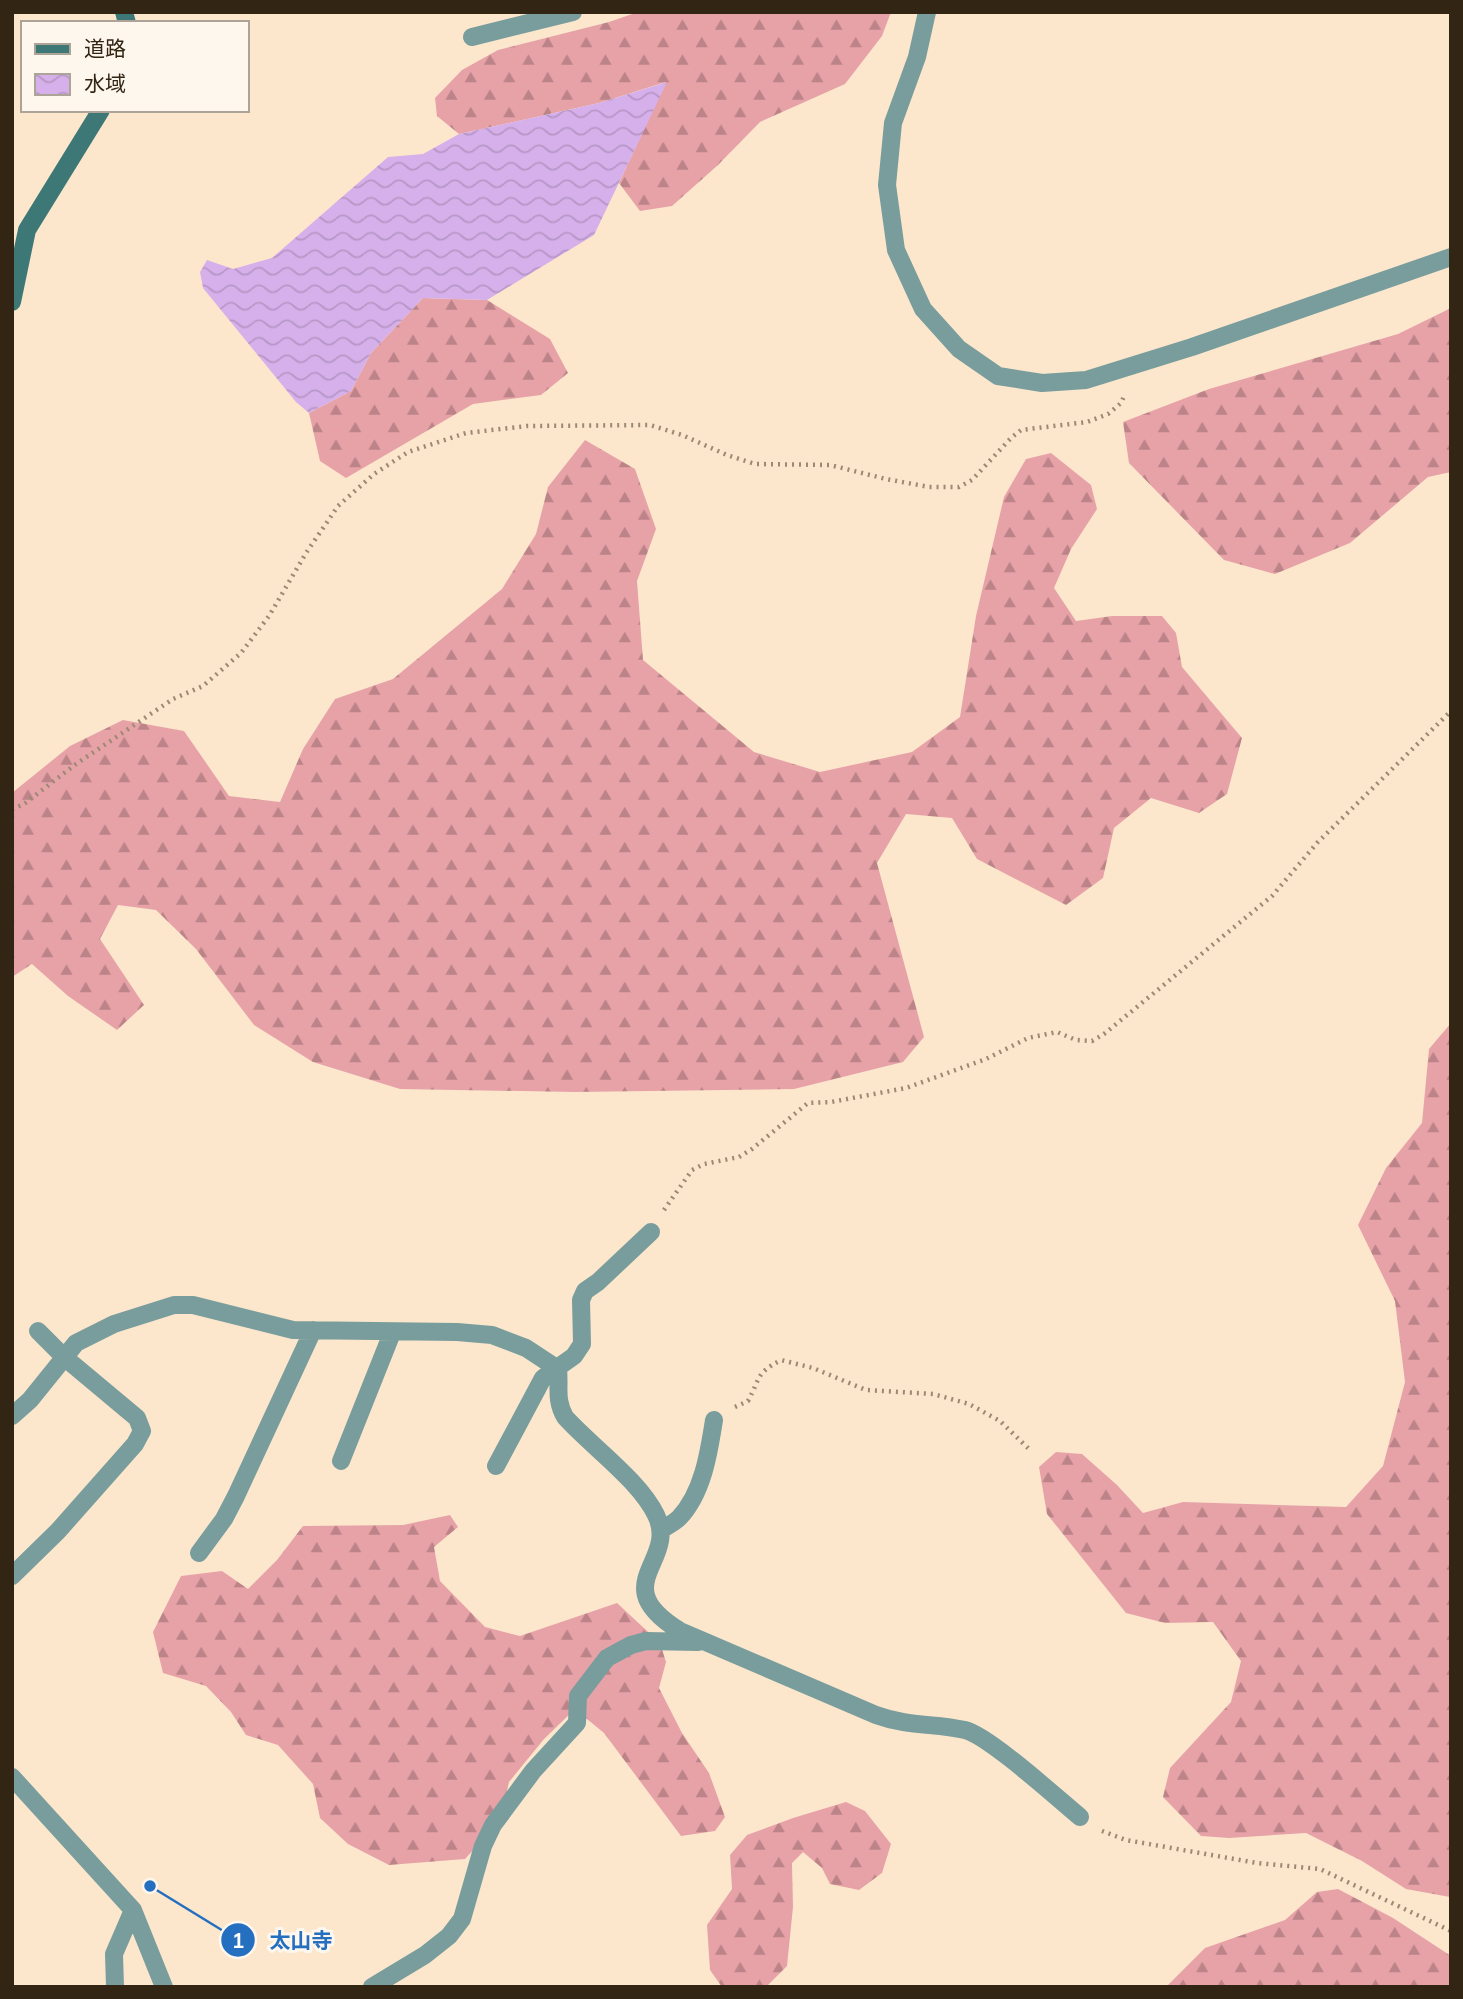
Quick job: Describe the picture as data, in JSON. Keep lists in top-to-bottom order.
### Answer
{
  "places": ["太山寺"],
  "legend": ["道路", "水域"]
}
